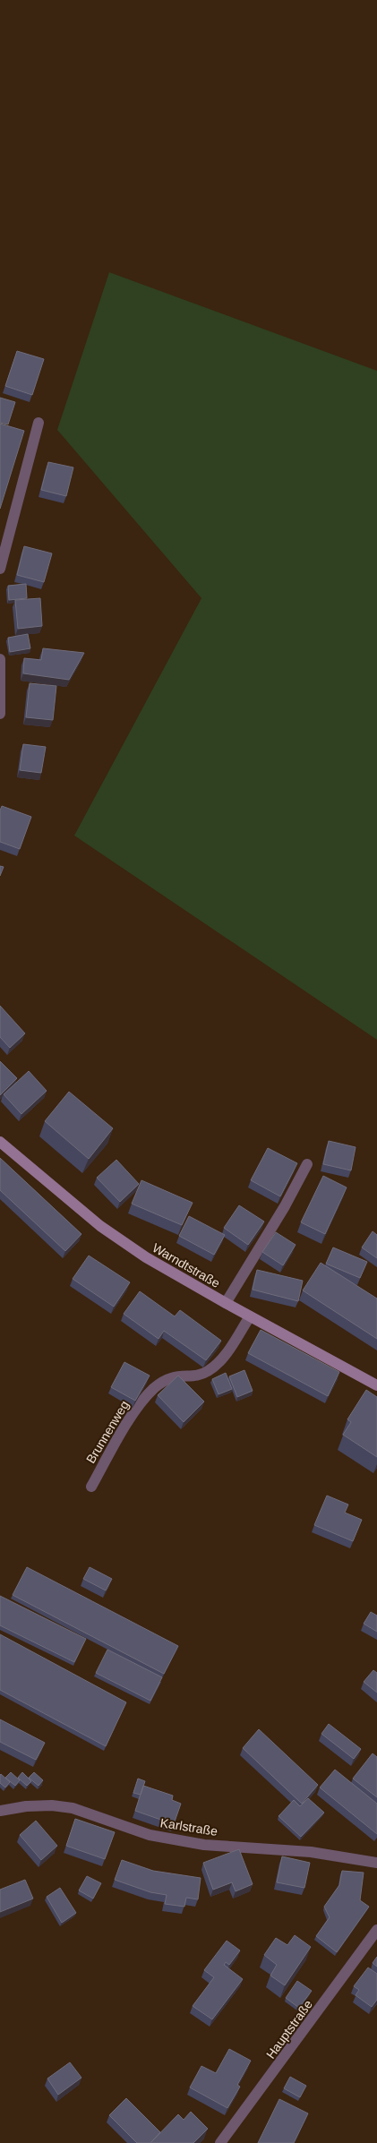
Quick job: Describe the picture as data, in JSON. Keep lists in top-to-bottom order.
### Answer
{
  "streets": {
    "main road": ["Warndtstraße"],
    "street": ["Brunnenweg", "Karlstraße", "Hauptstraße"]
  },
  "crossings": [
    ["Warndtstraße", "Brunnenweg"]
  ]
}
